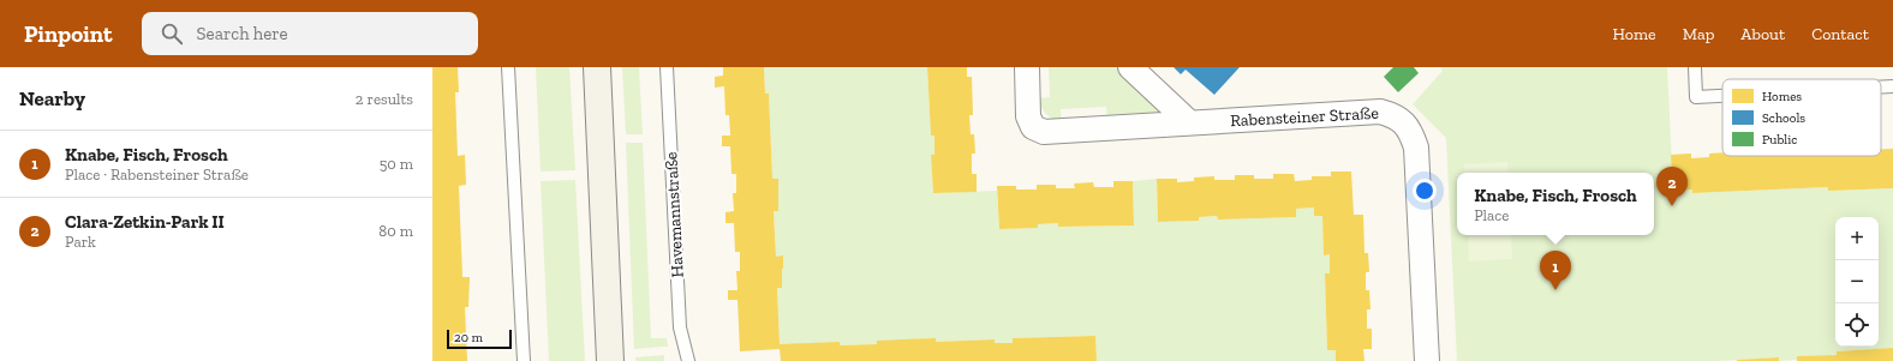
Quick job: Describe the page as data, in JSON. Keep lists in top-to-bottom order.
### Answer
{
  "streets": {
    "street": ["Rabensteiner Straße"],
    "lane": ["Havemannstraße"]
  },
  "legend": ["Homes", "Schools", "Public"],
  "scale_bar": "20 m",
  "page": {
    "header": "Pinpoint",
    "search": "Search here",
    "nav": [
      "Home",
      "Map",
      "About",
      "Contact"
    ],
    "heading": ["Nearby", "2 results"],
    "list": [
      {
        "mark": "1",
        "name": "Knabe, Fisch, Frosch",
        "note": "Place · Rabensteiner Straße",
        "value": "50 m"
      },
      {
        "mark": "2",
        "name": "Clara-Zetkin-Park II",
        "note": "Park",
        "value": "80 m"
      }
    ],
    "pins": ["2", "1"],
    "popup": ["Knabe, Fisch, Frosch", "Place"],
    "map_buttons": ["+", "−"],
    "scale": "20 m"
  }
}
